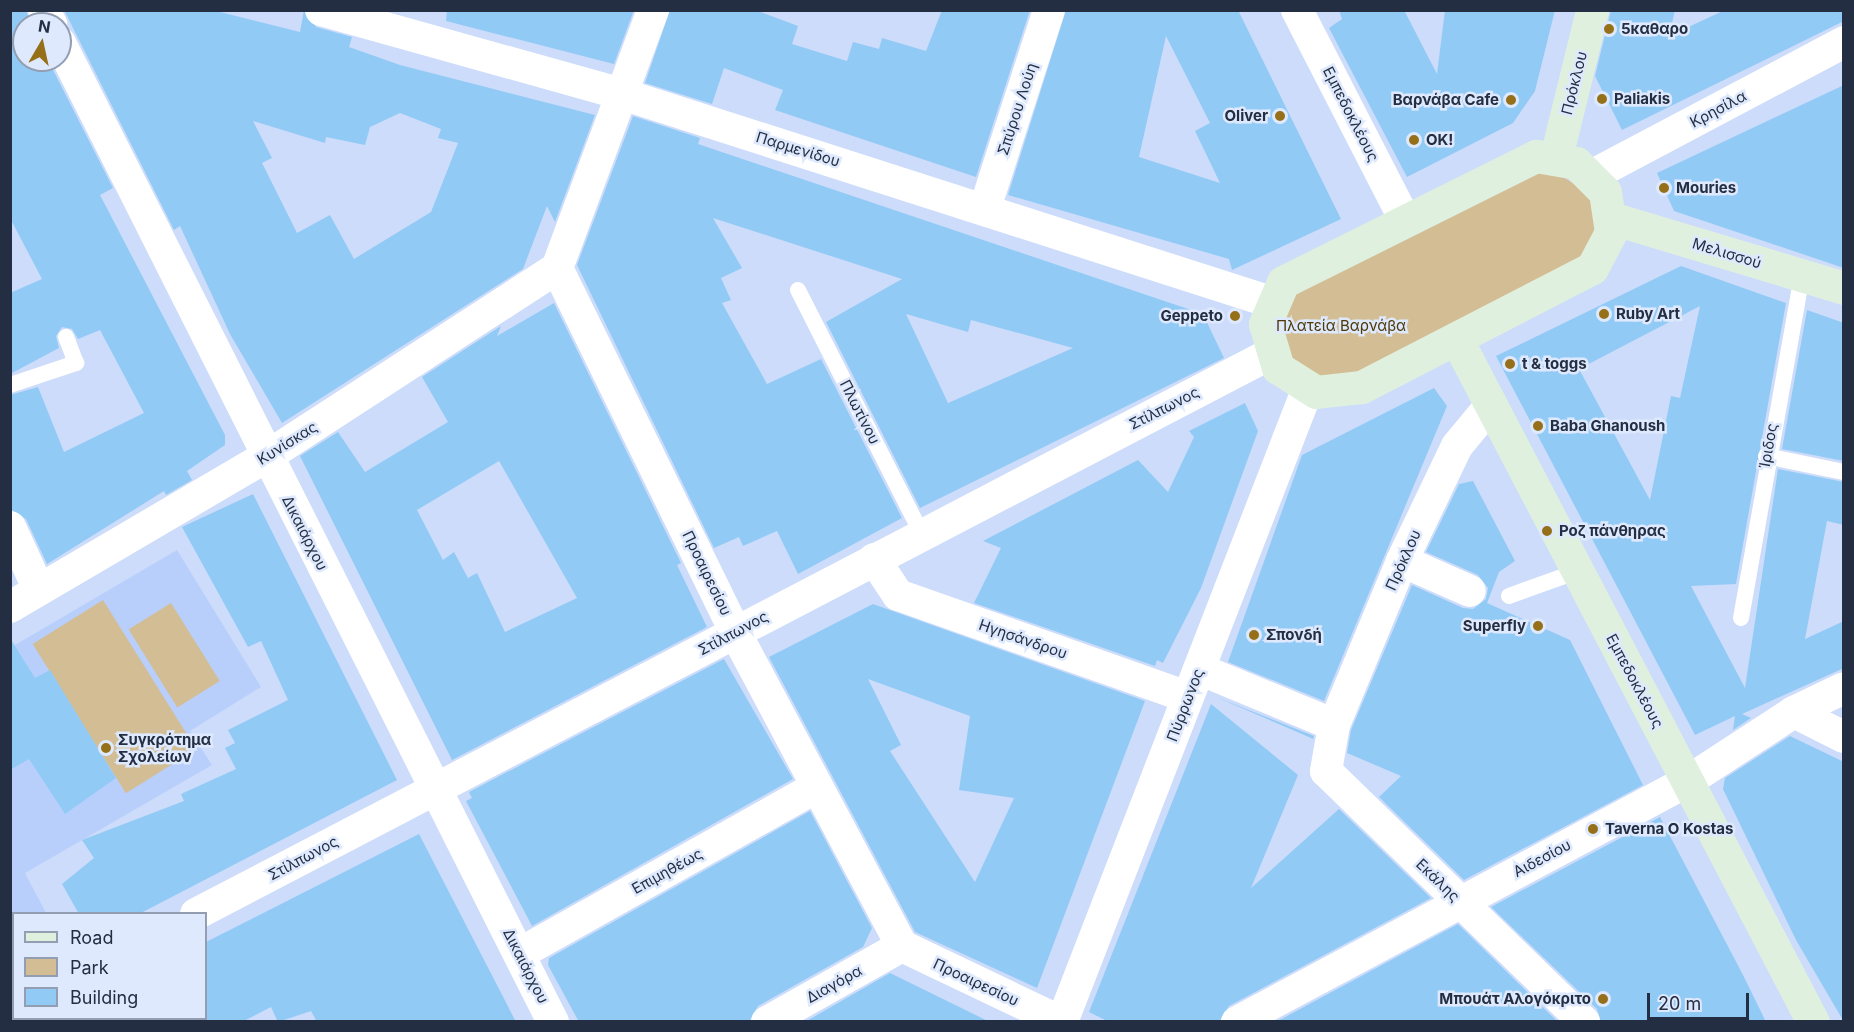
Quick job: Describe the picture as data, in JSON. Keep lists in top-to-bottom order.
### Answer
{
  "streets": {
    "street": [
      "Πρόκλου",
      "Σπύρου Λούη",
      "Κρησίλα",
      "Εμπεδοκλέους",
      "Παρμενίδου",
      "Μελισσού",
      "Στίλπωνος",
      "Κυνίσκας",
      "Δικαιάρχου",
      "Προαιρεσίου",
      "Ηγησάνδρου",
      "Πύρρωνος",
      "Αιδεσίου",
      "Επιμηθέως",
      "Εκάλης",
      "Διαγόρα"
    ],
    "lane": ["Πλωτίνου", "Ίριδος"]
  },
  "crossings": [
    ["Πρόκλου", "Εμπεδοκλέους"],
    ["Πρόκλου", "Ηγησάνδρου"],
    ["Πρόκλου", "Εκάλης"],
    ["Σπύρου Λούη", "Παρμενίδου"],
    ["Εμπεδοκλέους", "Αιδεσίου"],
    ["Μελισσού", "Ίριδος"],
    ["Στίλπωνος", "Πλωτίνου"],
    ["Στίλπωνος", "Δικαιάρχου"],
    ["Στίλπωνος", "Προαιρεσίου"],
    ["Στίλπωνος", "Ηγησάνδρου"],
    ["Κυνίσκας", "Δικαιάρχου"],
    ["Κυνίσκας", "Προαιρεσίου"],
    ["Δικαιάρχου", "Επιμηθέως"],
    ["Προαιρεσίου", "Πύρρωνος"],
    ["Προαιρεσίου", "Επιμηθέως"],
    ["Προαιρεσίου", "Διαγόρα"],
    ["Ηγησάνδρου", "Πύρρωνος"],
    ["Ηγησάνδρου", "Εκάλης"],
    ["Αιδεσίου", "Εκάλης"]
  ],
  "parks": ["Πλατεία Βαρνάβα"],
  "places": [
    "5καθαρο",
    "Paliakis",
    "Βαρνάβα Cafe",
    "Oliver",
    "OK!",
    "Mouries",
    "Ruby Art",
    "Geppeto",
    "t & toggs",
    "Baba Ghanoush",
    "Ροζ πάνθηρας",
    "Superfly",
    "Σπονδή",
    "Συγκρότημα Σχολείων",
    "Taverna O Kostas",
    "Μπουάτ Αλογόκριτο"
  ],
  "legend": ["Road", "Park", "Building"],
  "scale_bar": "20 m",
  "north": "top"
}
